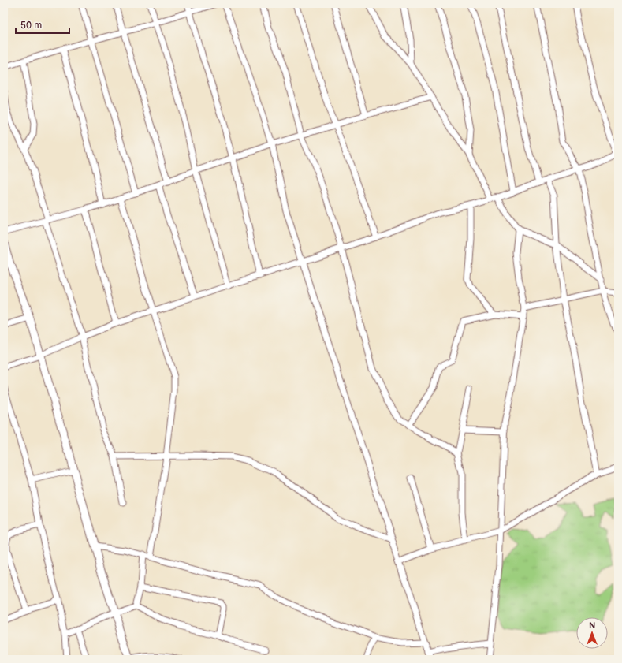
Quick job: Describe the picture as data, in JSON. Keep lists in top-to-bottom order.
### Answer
{
  "scale_bar": "50 m",
  "north": "top"
}
